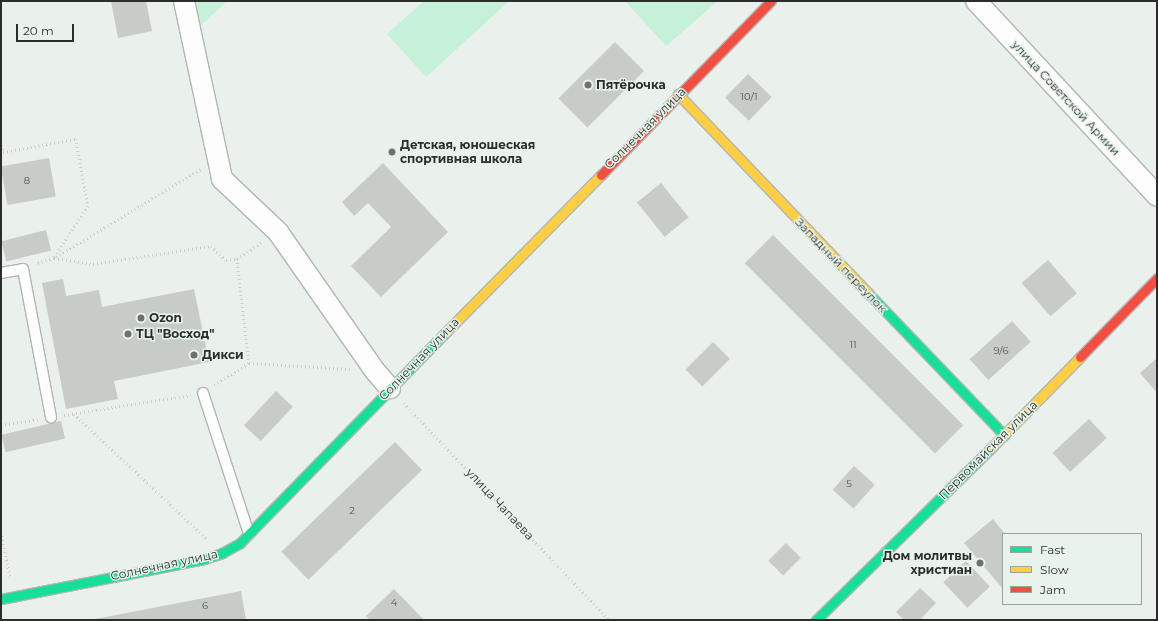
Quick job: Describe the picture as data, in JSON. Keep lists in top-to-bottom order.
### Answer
{
  "streets": {
    "street": [
      "улица Советской Армии",
      "Солнечная улица",
      "Западный переулок",
      "Первомайская улица"
    ],
    "path": ["улица Чапаева"]
  },
  "crossings": [
    ["Солнечная улица", "Западный переулок"],
    ["Солнечная улица", "улица Чапаева"],
    ["Западный переулок", "Первомайская улица"]
  ],
  "places": [
    "Пятёрочка",
    "Детская, юношеская спортивная школа",
    "Ozon",
    "ТЦ \"Восход\"",
    "Дикси",
    "Дом молитвы христиан"
  ],
  "house_numbers": [
    "10/1",
    "8",
    "11",
    "9/6",
    "5",
    "2",
    "4",
    "6"
  ],
  "legend": ["Fast", "Slow", "Jam"],
  "scale_bar": "20 m"
}
